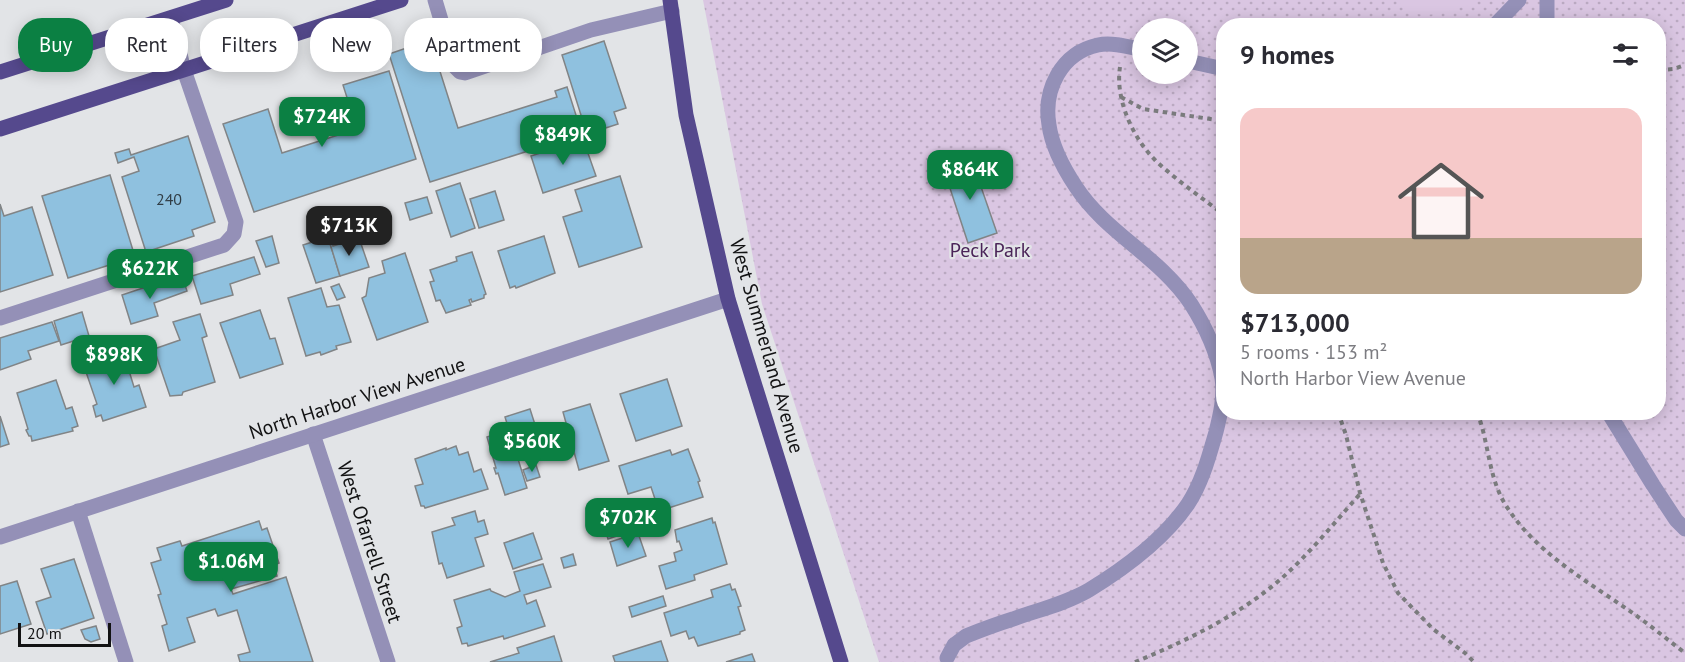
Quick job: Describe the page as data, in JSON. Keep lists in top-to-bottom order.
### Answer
{
  "streets": {
    "main road": ["West Summerland Avenue"],
    "street": ["North Harbor View Avenue", "West Ofarrell Street"]
  },
  "crossings": [
    ["West Summerland Avenue", "North Harbor View Avenue"],
    ["North Harbor View Avenue", "West Ofarrell Street"]
  ],
  "parks": ["Peck Park"],
  "house_numbers": ["240"],
  "scale_bar": "20 m",
  "page": {
    "chip": [
      "Buy",
      "Rent",
      "Filters",
      "New",
      "Apartment"
    ],
    "heading": "9 homes",
    "list": [
      {
        "name": "$713,000",
        "note": "5 rooms · 153 m² · North Harbor View Avenue"
      }
    ],
    "price": [
      "$724K",
      "$849K",
      "$864K",
      "$713K",
      "$622K",
      "$898K",
      "$560K",
      "$702K",
      "$1.06M"
    ],
    "scale": "20 m"
  }
}
